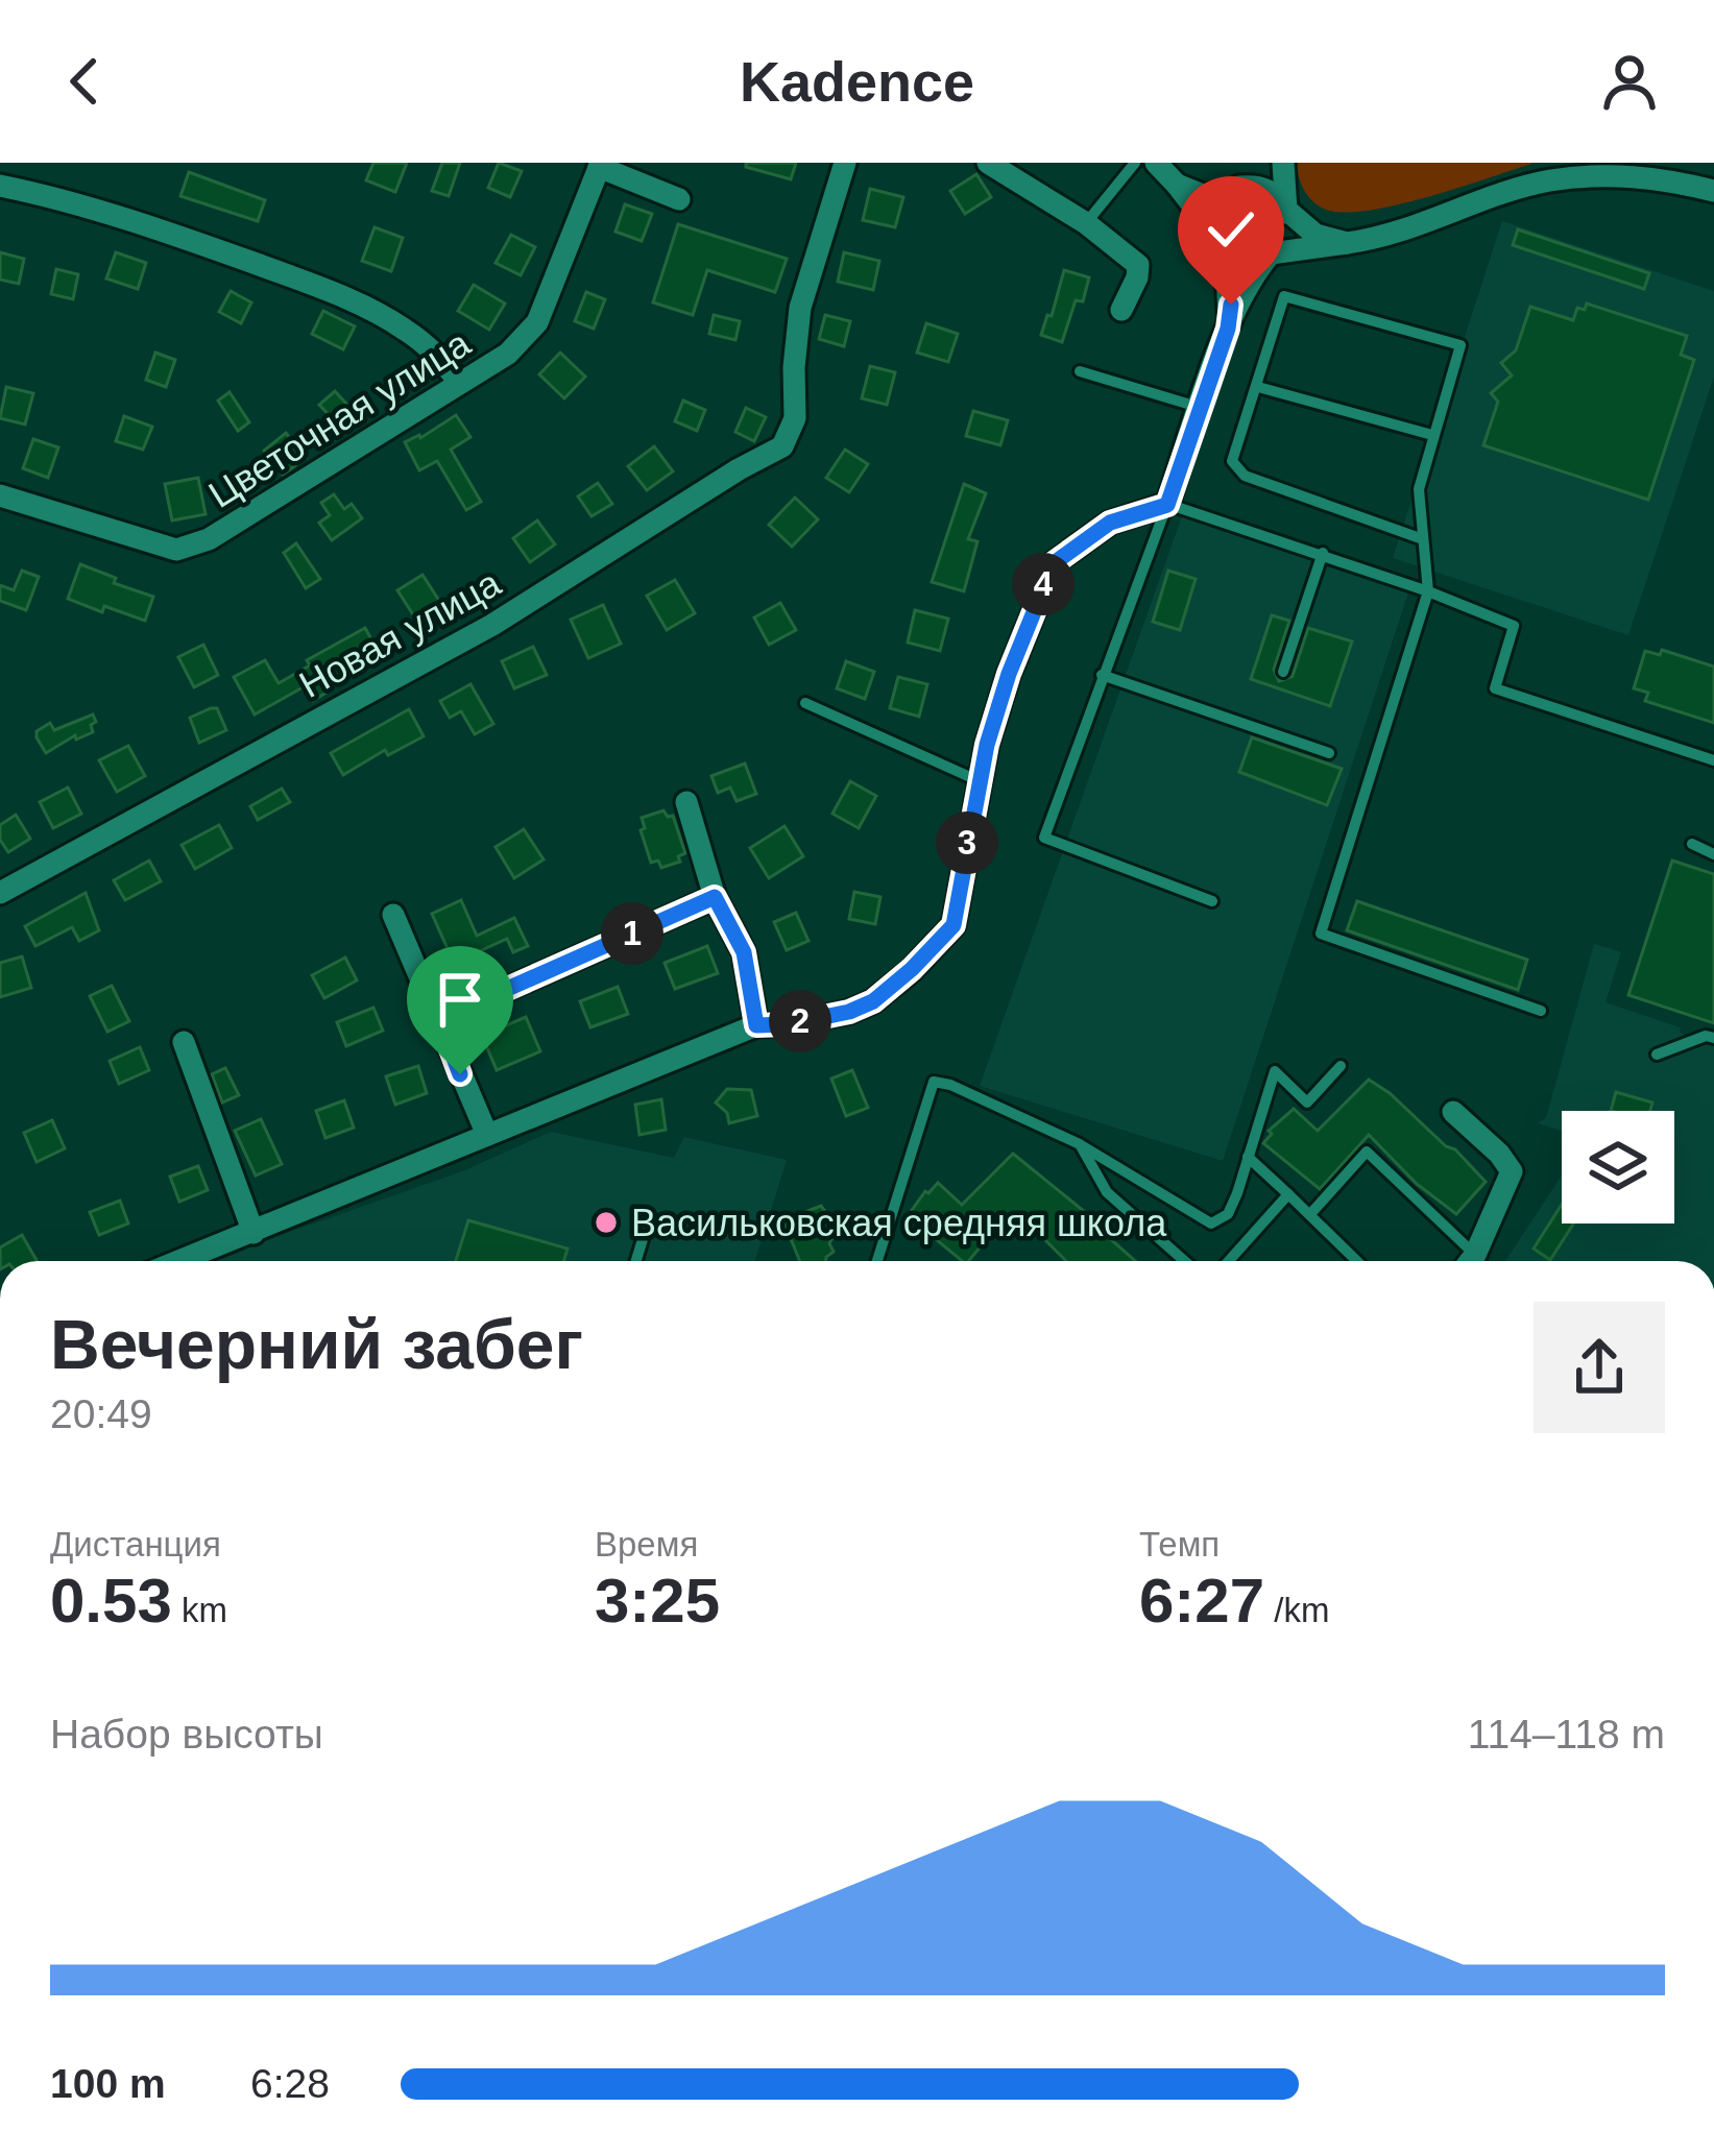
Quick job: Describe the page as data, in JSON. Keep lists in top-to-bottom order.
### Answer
{
  "streets": {
    "street": ["Цветочная улица", "Новая улица"]
  },
  "places": ["Васильковская средняя школа"],
  "page": {
    "header": "Kadence",
    "pins": [
      "4",
      "3",
      "1",
      "2"
    ],
    "heading": ["Вечерний забег", "20:49"],
    "stats": [
      ["Дистанция", "0.53 km"],
      ["Время", "3:25"],
      ["Темп", "6:27 /km"]
    ],
    "chart": ["Набор высоты", "114–118 m"],
    "list": [
      {
        "name": "100 m",
        "note": "6:28"
      }
    ]
  }
}
